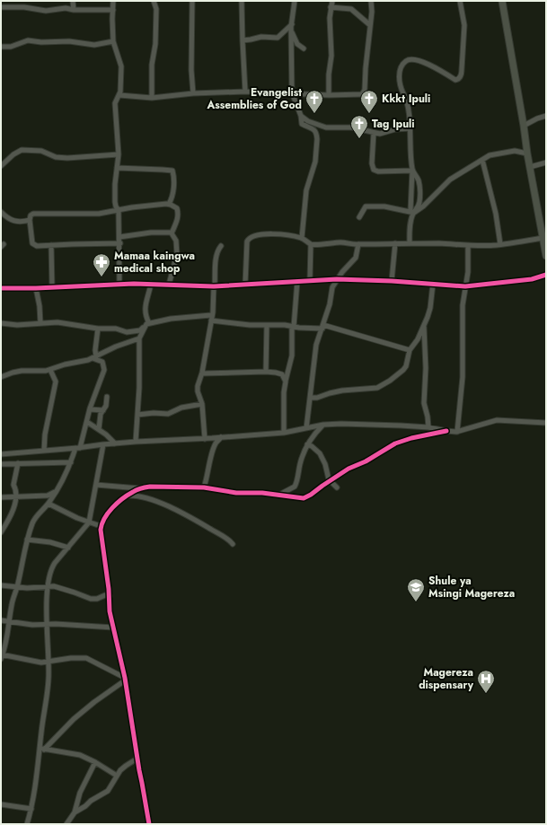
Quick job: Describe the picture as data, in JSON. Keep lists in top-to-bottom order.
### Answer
{
  "places": {
    "church": ["Evangelist Assemblies of God", "Kkkt Ipuli", "Tag Ipuli"],
    "pharmacy": ["Mamaa kaingwa medical shop"],
    "school or university": ["Shule ya Msingi Magereza"],
    "hospital": ["Magereza dispensary"]
  }
}
